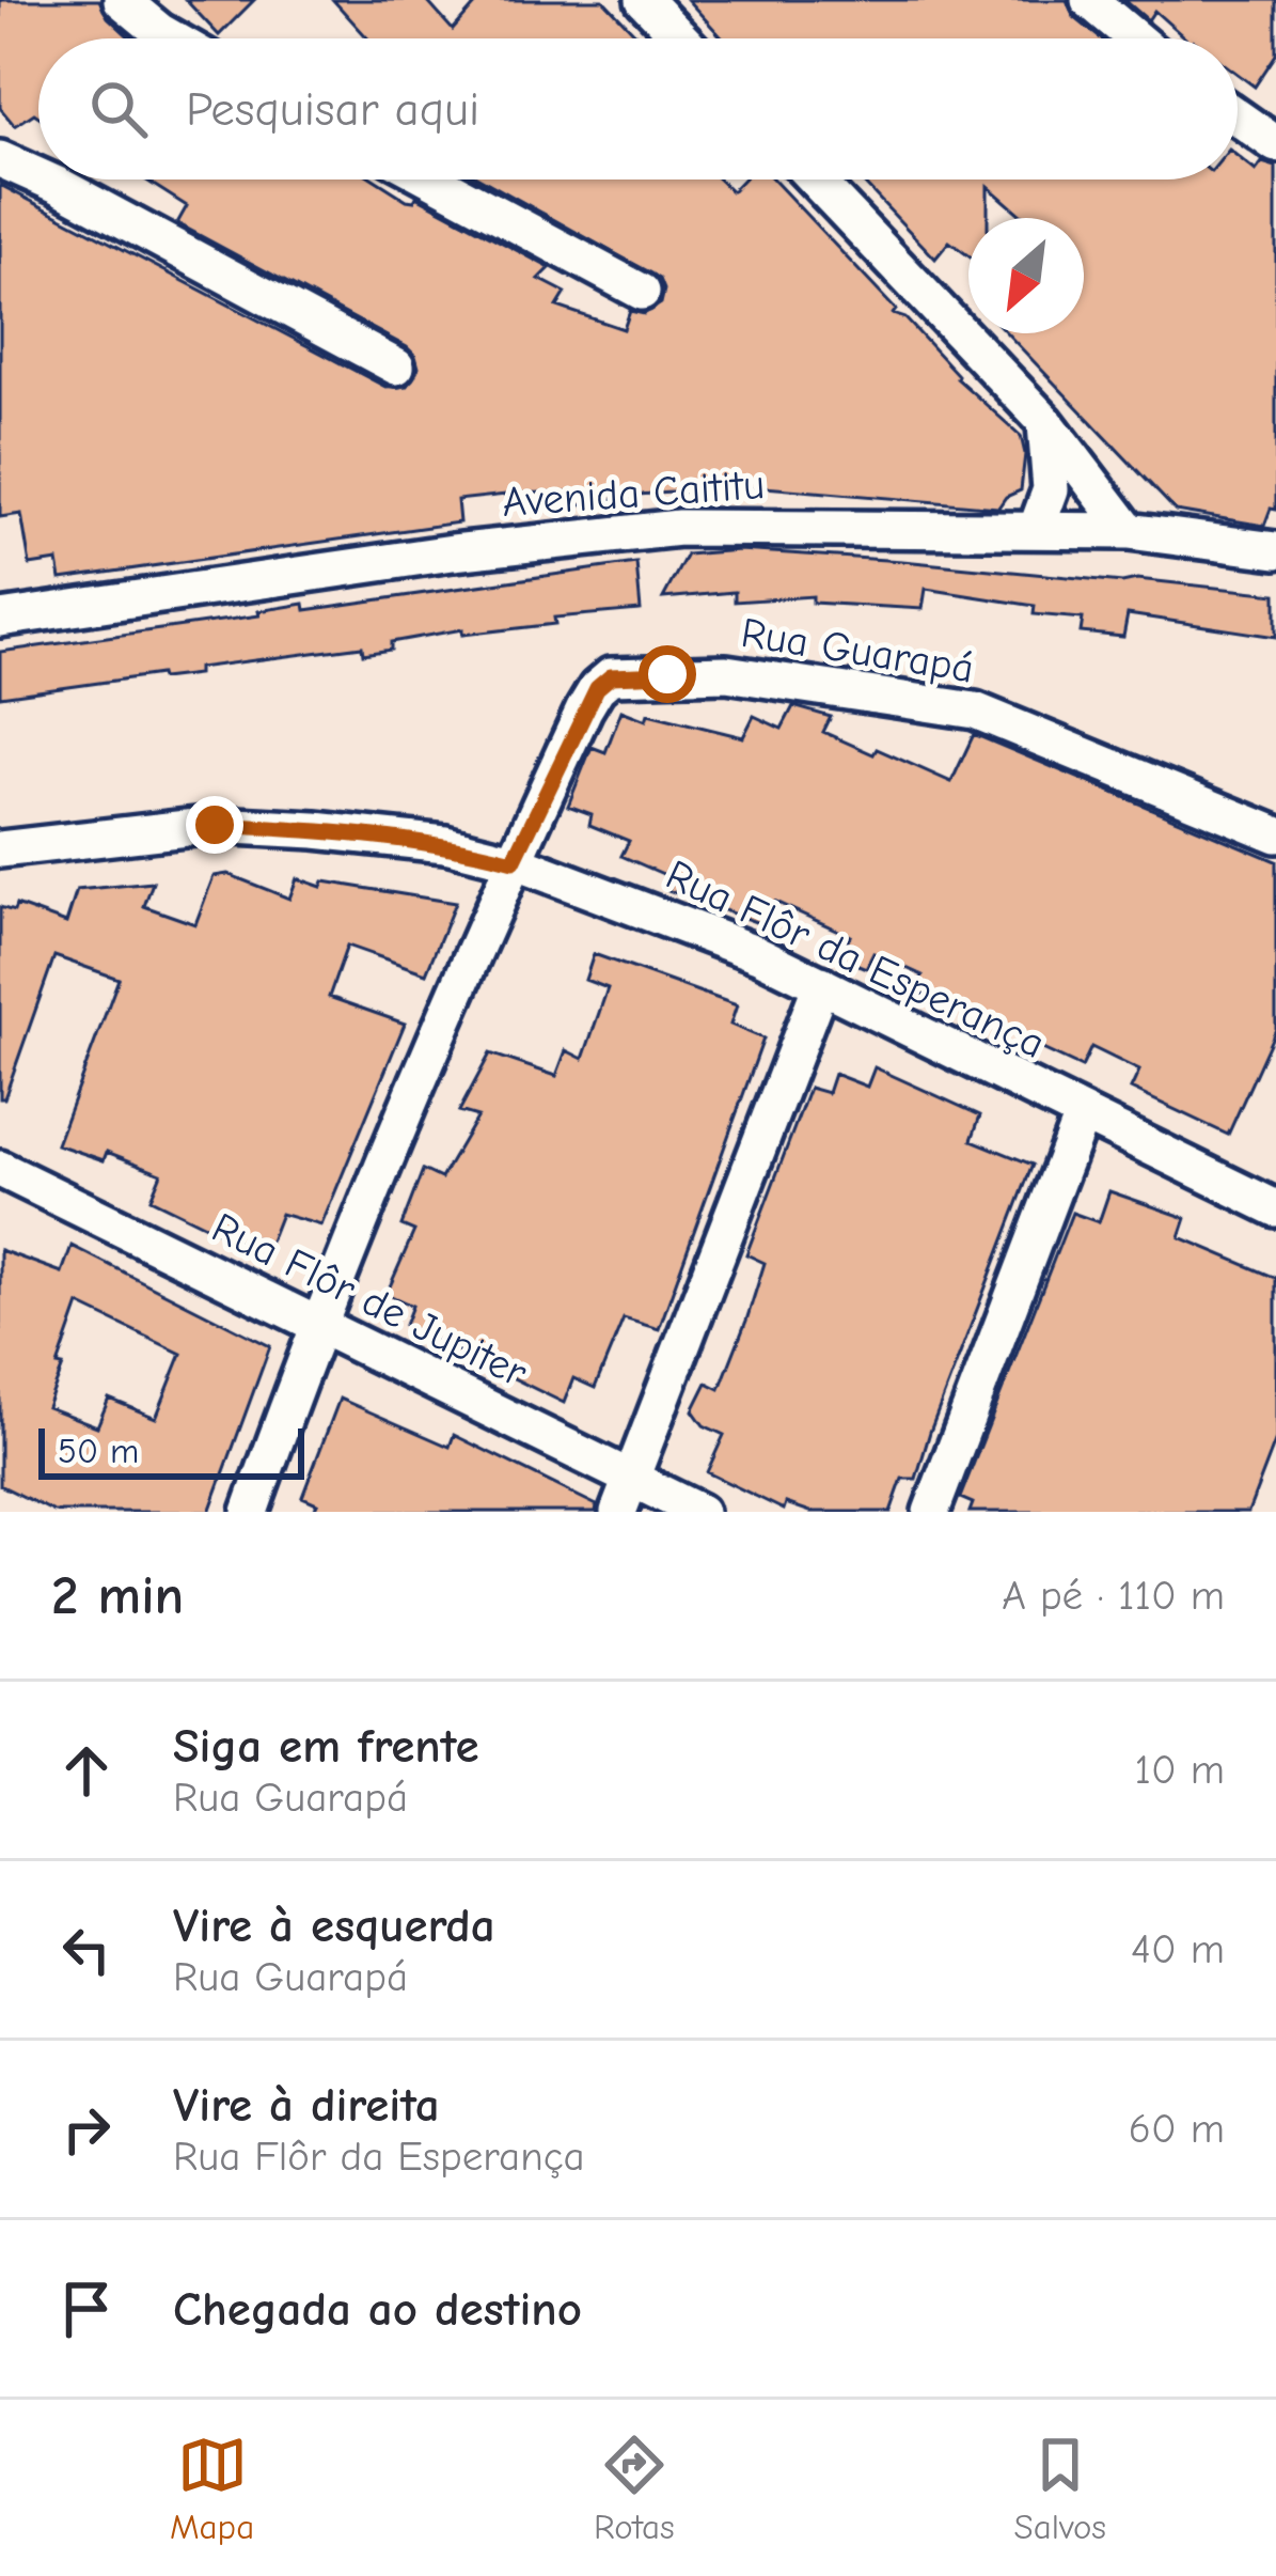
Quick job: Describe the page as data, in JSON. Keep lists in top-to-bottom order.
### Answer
{
  "streets": {
    "street": [
      "Avenida Caititu",
      "Rua Guarapá",
      "Rua Flôr da Esperança",
      "Rua Flôr de Jupiter"
    ]
  },
  "crossings": [
    ["Rua Guarapá", "Rua Flôr da Esperança"]
  ],
  "scale_bar": "50 m",
  "north": "bottom left",
  "page": {
    "search": "Pesquisar aqui",
    "scale": "50 m",
    "heading": ["2 min", "A pé · 110 m"],
    "list": [
      ["Siga em frente", "Rua Guarapá", "10 m"],
      ["Vire à esquerda", "Rua Guarapá", "40 m"],
      ["Vire à direita", "Rua Flôr da Esperança", "60 m"],
      "Chegada ao destino"
    ],
    "nav": ["Mapa", "Rotas", "Salvos"]
  }
}
